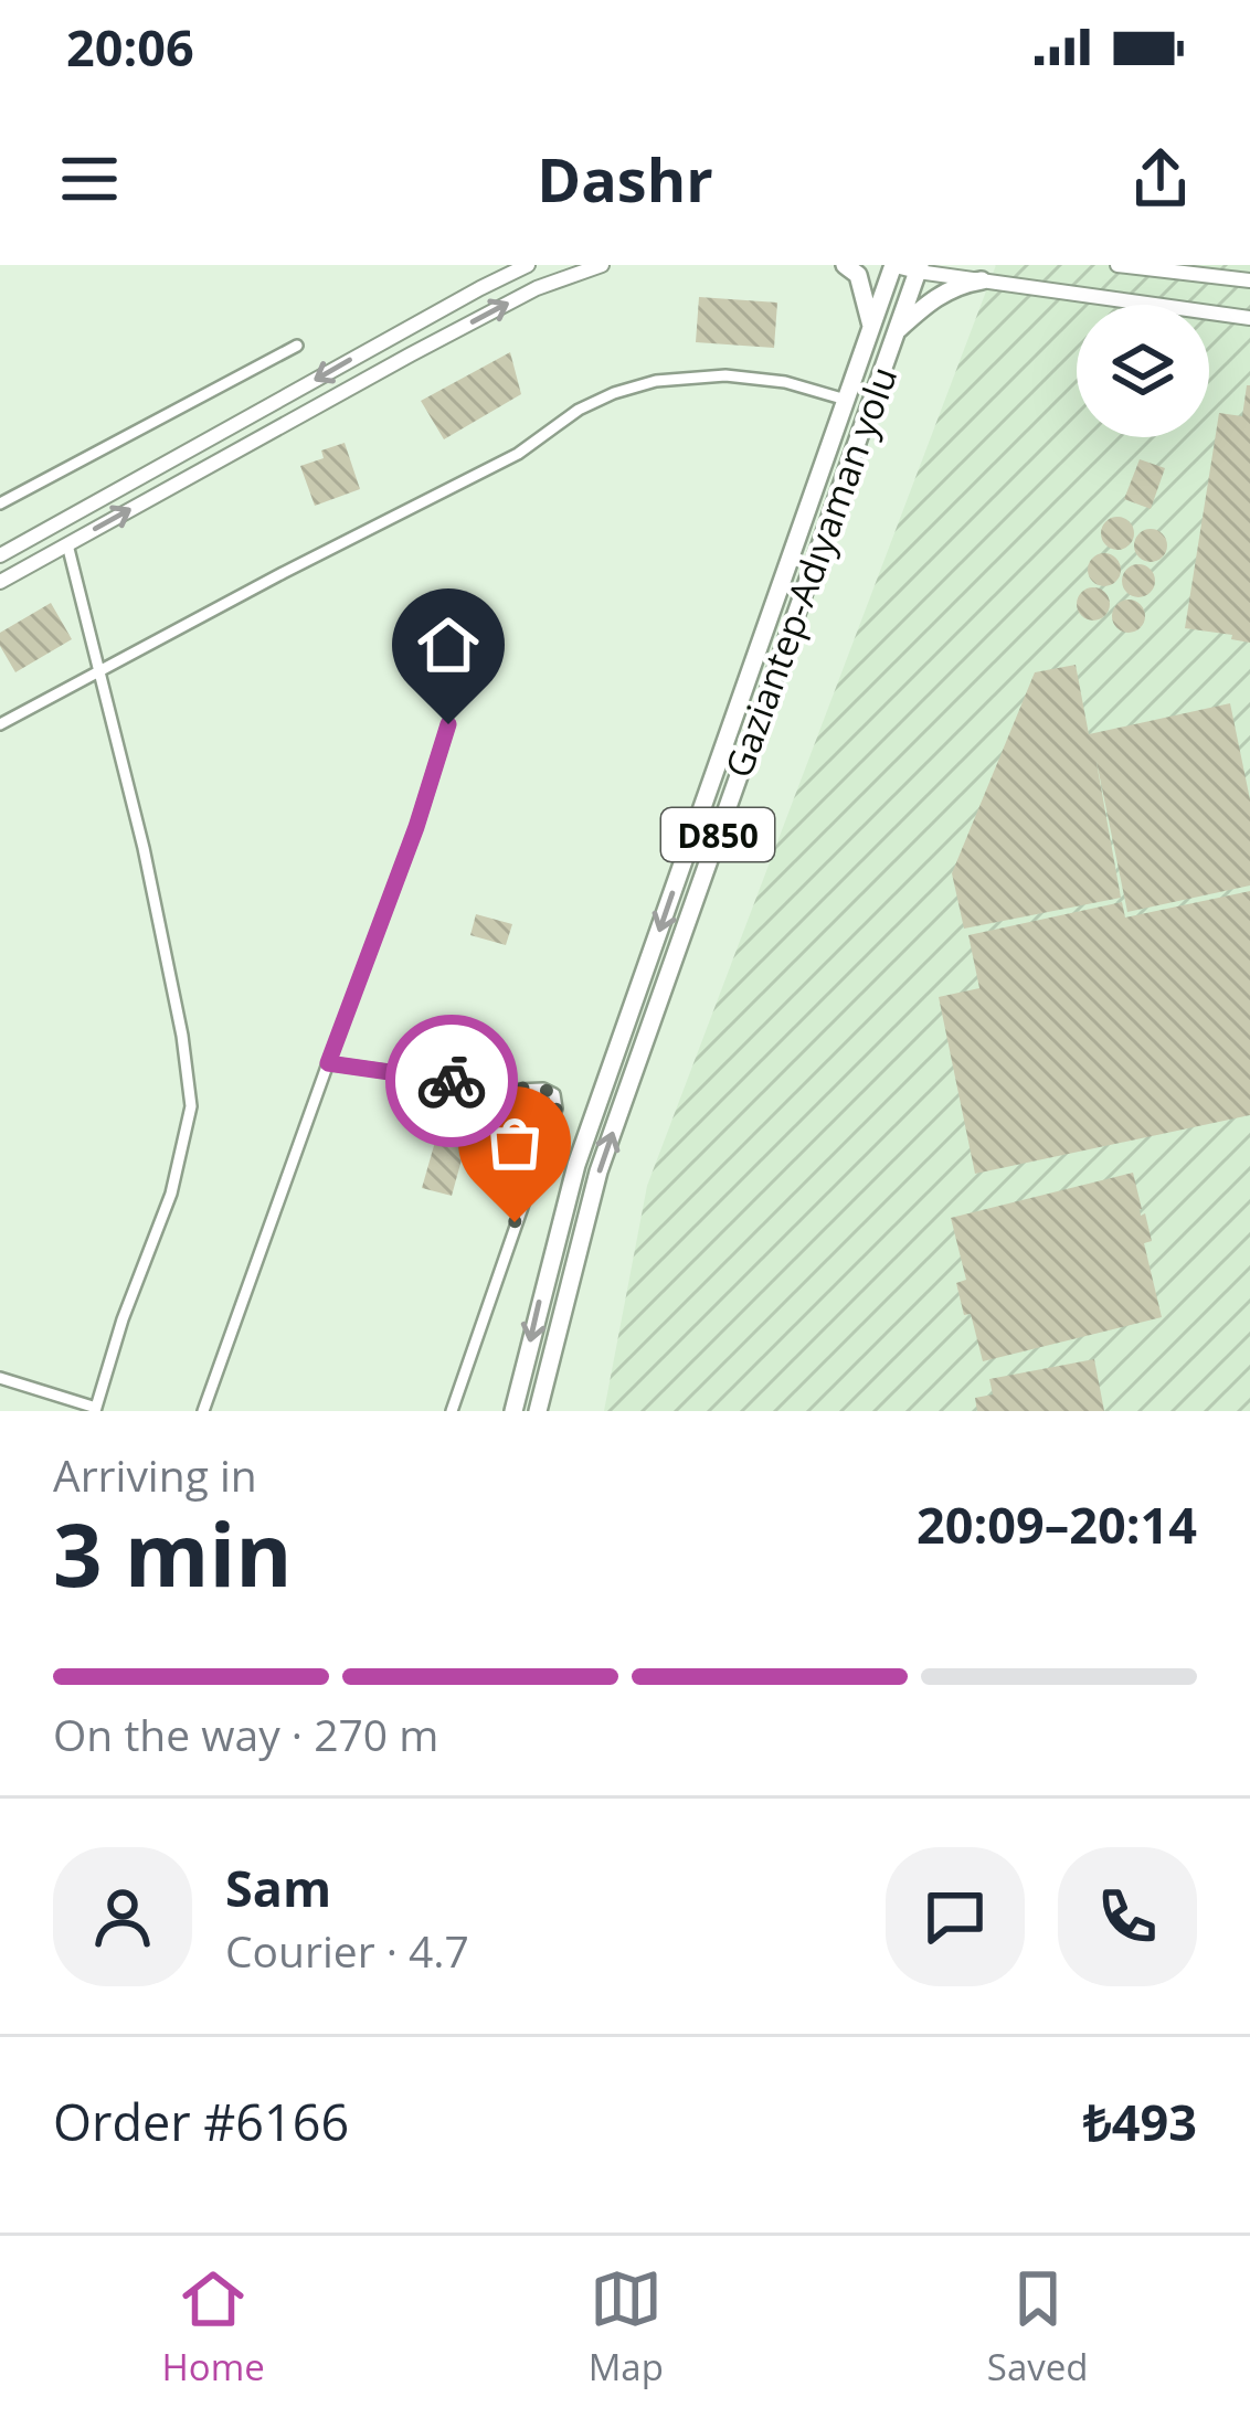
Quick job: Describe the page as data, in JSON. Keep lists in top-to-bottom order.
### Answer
{
  "streets": {
    "highway": ["Gaziantep-Adıyaman yolu", "D850"]
  },
  "page": {
    "status": "20:06",
    "header": "Dashr",
    "heading": ["3 min", "Arriving in", "20:09–20:14"],
    "panel": [
      "Sam",
      "Courier · 4.7",
      "Order #6166",
      "₺493"
    ],
    "bar": "On the way · 270 m",
    "tabs": ["Home", "Map", "Saved"]
  }
}
